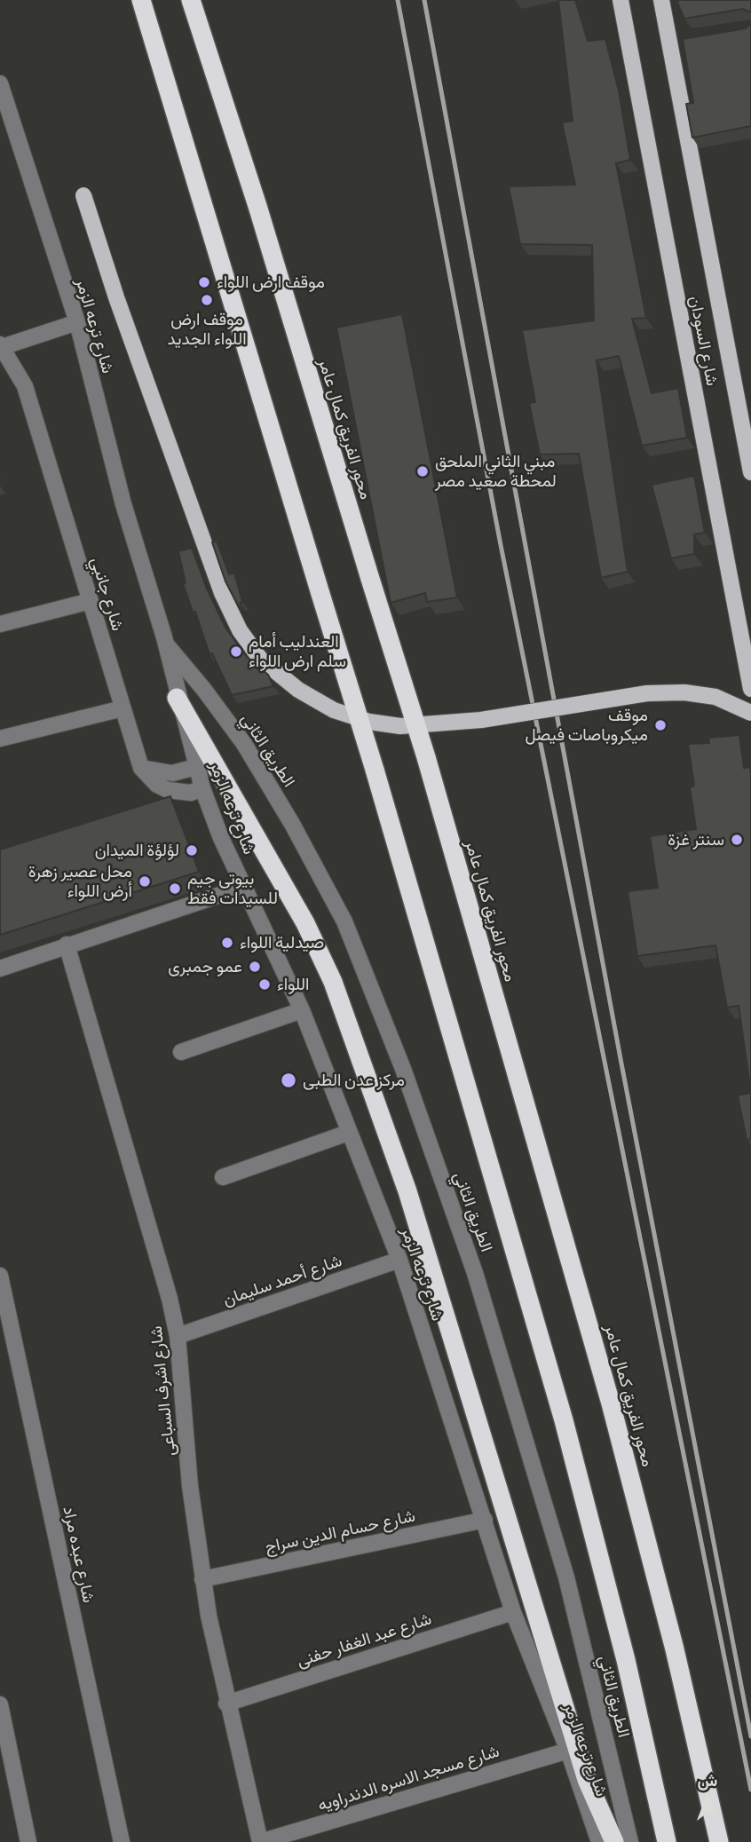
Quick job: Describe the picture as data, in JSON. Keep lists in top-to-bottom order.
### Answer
{
  "streets": {
    "highway": ["محور الفريق كمال عامر"],
    "main road": ["شارع السودان"],
    "street": [
      "شارع ترعه الزمر",
      "شارع جانبي",
      "الطريق الثاني",
      "شارع أحمد سليمان",
      "شارع اشرف السباعى",
      "شارع حسام الدين سراج",
      "شارع عبده مراد",
      "شارع عبد الغفار حفنى",
      "شارع مسجد الاسره الدندراويه"
    ]
  },
  "crossings": [
    ["شارع ترعه الزمر", "الطريق الثاني"],
    ["شارع ترعه الزمر", "شارع أحمد سليمان"],
    ["شارع ترعه الزمر", "شارع حسام الدين سراج"],
    ["شارع ترعه الزمر", "شارع عبد الغفار حفنى"],
    ["شارع ترعه الزمر", "شارع مسجد الاسره الدندراويه"],
    ["شارع أحمد سليمان", "شارع اشرف السباعى"],
    ["شارع اشرف السباعى", "شارع حسام الدين سراج"],
    ["شارع اشرف السباعى", "شارع عبد الغفار حفنى"],
    ["شارع اشرف السباعى", "شارع مسجد الاسره الدندراويه"]
  ],
  "places": [
    "موقف ارض اللواء",
    "موقف ارض اللواء الجديد",
    "مبني الثاني الملحق لمحطة صعيد مصر",
    "العندليب أمام سلم ارض اللواء",
    "موقف ميكروباصات فيصل",
    "سنتر غزة",
    "لؤلؤة الميدان",
    "محل عصير زهرة أرض اللواء",
    "بيوتى جيم للسيدات فقط",
    "صيدلية اللواء",
    "عمو جمبرى",
    "اللواء",
    "مركز عدن الطبى"
  ],
  "north": "top"
}
